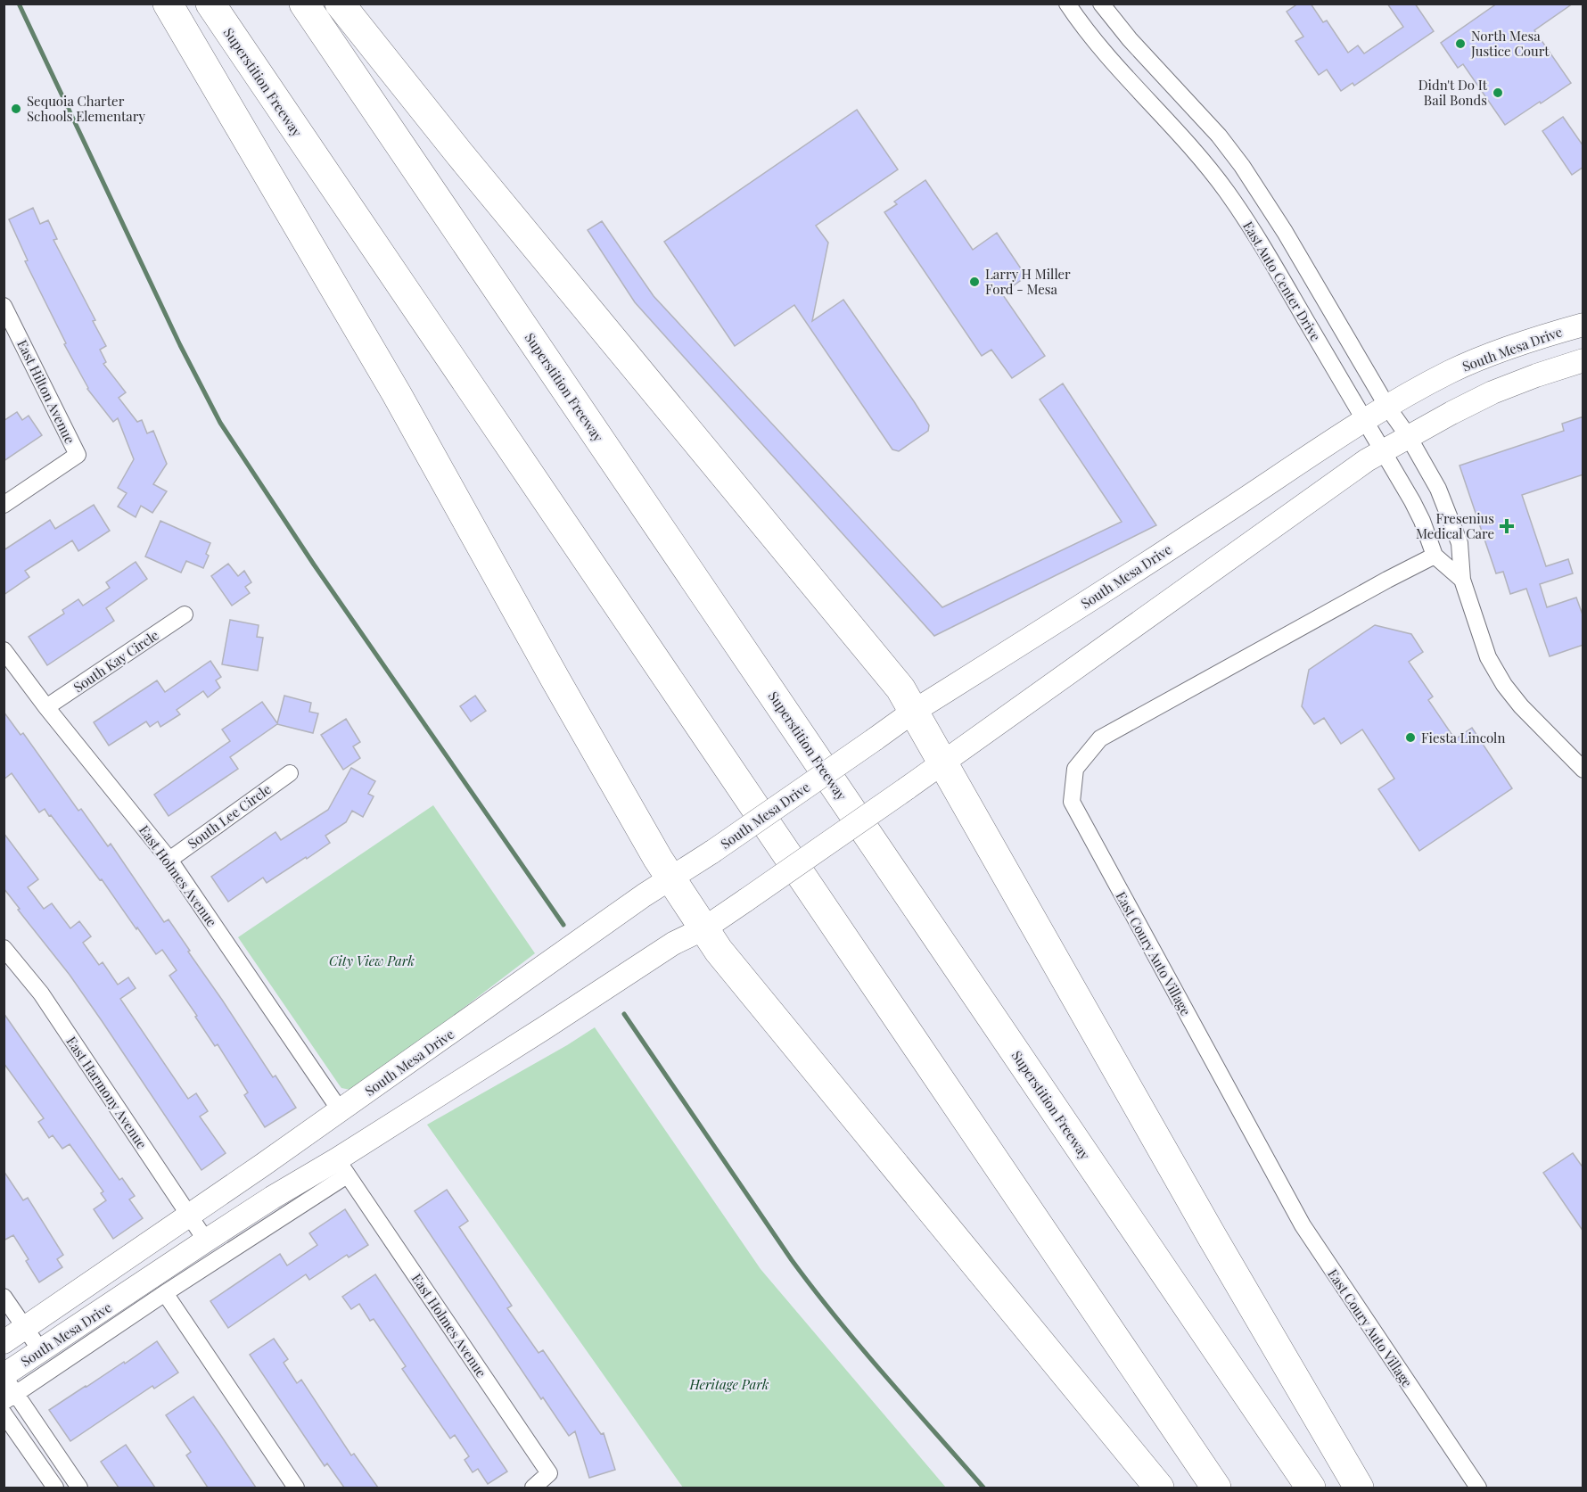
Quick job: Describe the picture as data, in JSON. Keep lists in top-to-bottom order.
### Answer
{
  "streets": {
    "highway": ["Superstition Freeway"],
    "main road": ["South Mesa Drive"],
    "street": [
      "East Auto Center Drive",
      "East Hilton Avenue",
      "South Kay Circle",
      "South Lee Circle",
      "East Holmes Avenue",
      "East Coury Auto Village",
      "East Harmony Avenue"
    ]
  },
  "crossings": [
    ["East Auto Center Drive", "South Mesa Drive"],
    ["East Auto Center Drive", "East Coury Auto Village"],
    ["South Mesa Drive", "East Holmes Avenue"],
    ["South Mesa Drive", "East Harmony Avenue"],
    ["South Kay Circle", "East Holmes Avenue"],
    ["South Lee Circle", "East Holmes Avenue"]
  ],
  "parks": ["City View Park", "Heritage Park"],
  "places": {
    "other": [
      "North Mesa Justice Court",
      "Didn't Do It Bail Bonds",
      "Sequoia Charter Schools Elementary",
      "Larry H Miller Ford - Mesa",
      "Fiesta Lincoln"
    ],
    "health": ["Fresenius Medical Care"]
  }
}
